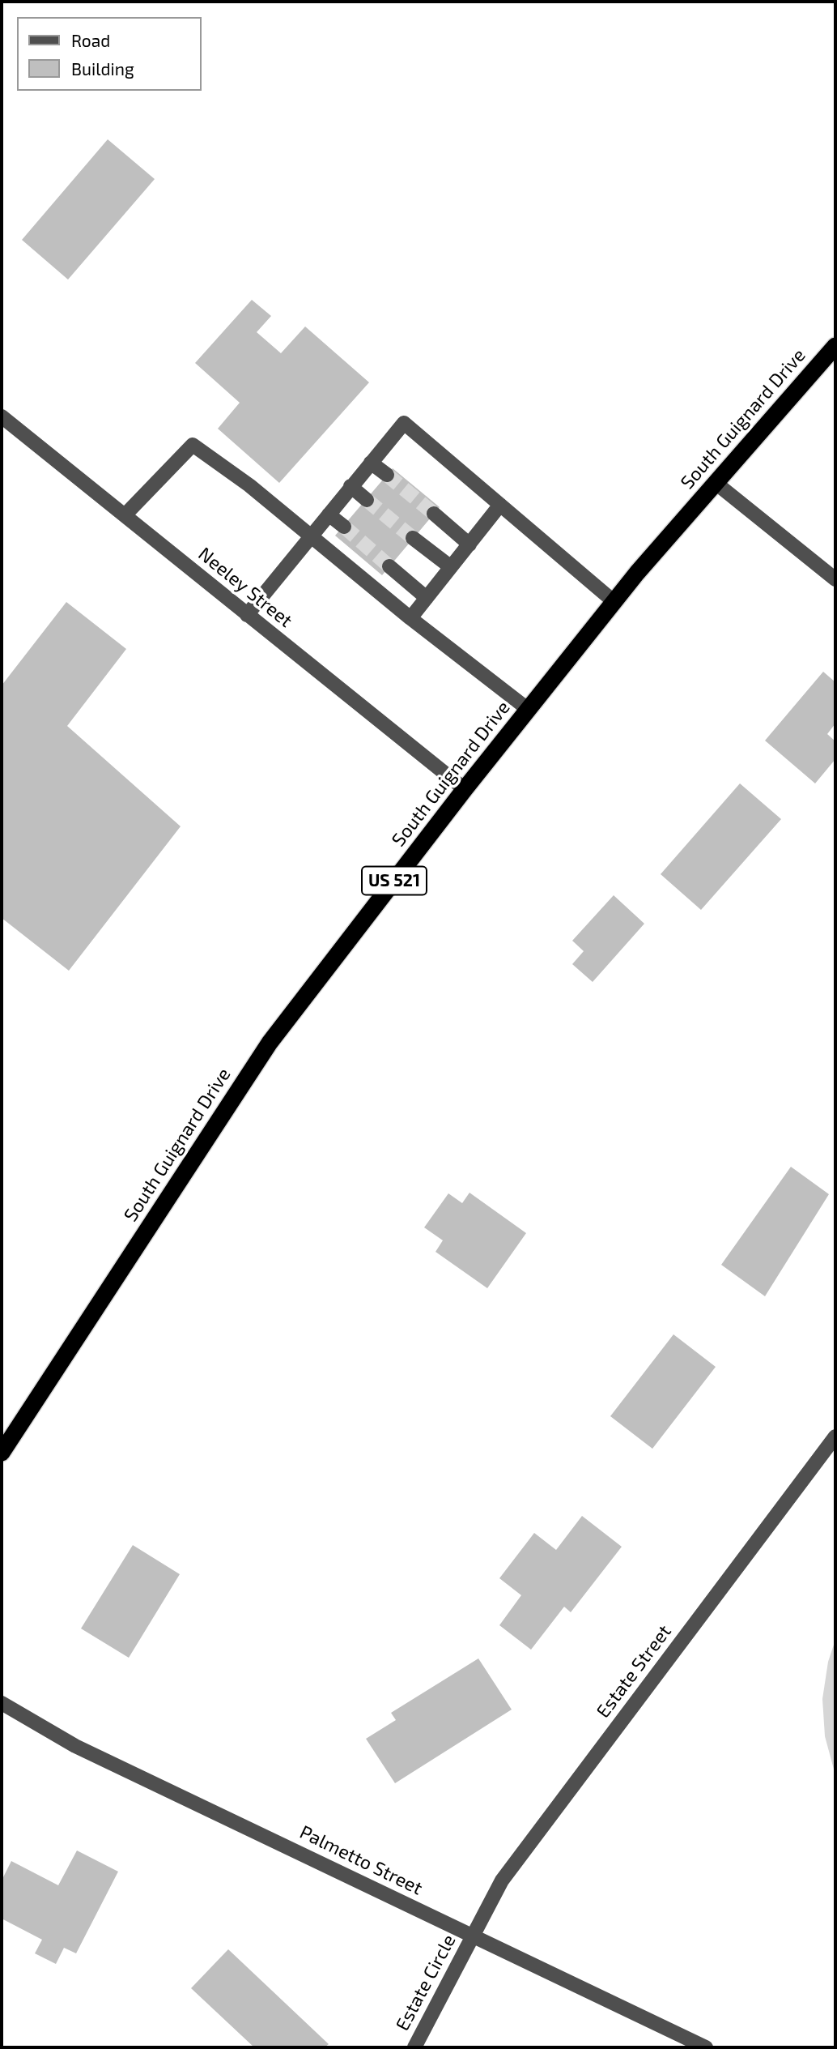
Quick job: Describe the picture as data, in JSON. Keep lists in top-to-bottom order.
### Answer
{
  "streets": {
    "highway": ["South Guignard Drive", "US 521"],
    "street": [
      "Neeley Street",
      "Estate Street",
      "Palmetto Street",
      "Estate Circle"
    ]
  },
  "crossings": [
    ["South Guignard Drive", "Neeley Street"],
    ["Estate Street", "Palmetto Street"],
    ["Estate Street", "Estate Circle"],
    ["Palmetto Street", "Estate Circle"]
  ],
  "legend": ["Road", "Building"]
}
